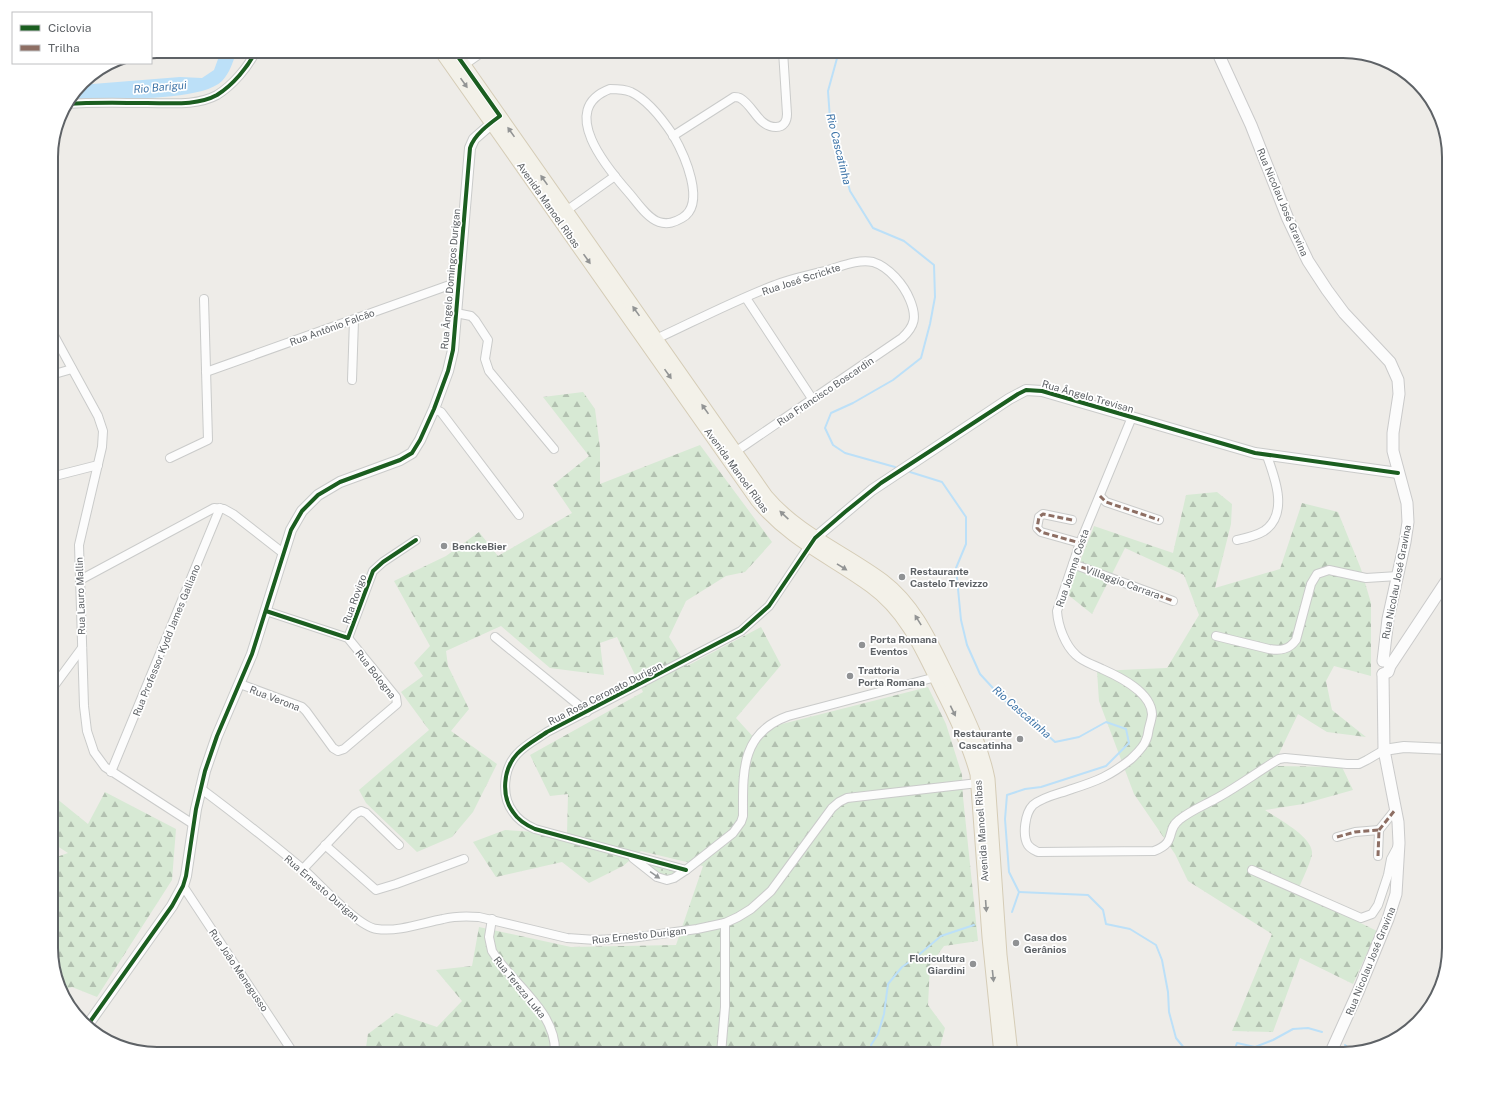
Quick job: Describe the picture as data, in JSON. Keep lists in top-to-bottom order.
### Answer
{
  "streets": {
    "main road": ["Rua Nicolau José Gravina", "Avenida Manoel Ribas"],
    "street": [
      "Rua Ângelo Domingos Durigan",
      "Rua José Scrickte",
      "Rua Antônio Falcão",
      "Rua Francisco Boscardin",
      "Rua Ângelo Trevisan",
      "Rua Joanna Costa",
      "Villaggio Carrara",
      "Rua Lauro Mallin",
      "Rua Rovigo",
      "Rua Professor Kydd James Galliano",
      "Rua Bologna",
      "Rua Rosa Ceronato Durigan",
      "Rua Verona",
      "Rua Ernesto Durigan",
      "Rua João Menegusso",
      "Rua Tereza Luka"
    ]
  },
  "crossings": [
    ["Rua Nicolau José Gravina", "Rua Ângelo Trevisan"],
    ["Rua Nicolau José Gravina", "Rua Joanna Costa"],
    ["Avenida Manoel Ribas", "Rua Ângelo Domingos Durigan"],
    ["Avenida Manoel Ribas", "Rua José Scrickte"],
    ["Avenida Manoel Ribas", "Rua Francisco Boscardin"],
    ["Avenida Manoel Ribas", "Rua Ângelo Trevisan"],
    ["Avenida Manoel Ribas", "Rua Rosa Ceronato Durigan"],
    ["Avenida Manoel Ribas", "Rua Ernesto Durigan"],
    ["Rua Ângelo Domingos Durigan", "Rua Antônio Falcão"],
    ["Rua Ângelo Domingos Durigan", "Rua Lauro Mallin"],
    ["Rua Ângelo Domingos Durigan", "Rua Verona"],
    ["Rua Ângelo Domingos Durigan", "Rua Ernesto Durigan"],
    ["Rua Ângelo Domingos Durigan", "Rua João Menegusso"],
    ["Rua José Scrickte", "Rua Francisco Boscardin"],
    ["Rua Ângelo Trevisan", "Rua Joanna Costa"],
    ["Rua Ângelo Trevisan", "Rua Rosa Ceronato Durigan"],
    ["Rua Joanna Costa", "Villaggio Carrara"],
    ["Rua Lauro Mallin", "Rua Professor Kydd James Galliano"],
    ["Rua Rovigo", "Rua Bologna"],
    ["Rua Bologna", "Rua Verona"],
    ["Rua Ernesto Durigan", "Rua Tereza Luka"]
  ],
  "water": ["Rio Barigui", "Rio Cascatinha"],
  "places": [
    "BenckeBier",
    "Restaurante Castelo Trevizzo",
    "Porta Romana Eventos",
    "Trattoria Porta Romana",
    "Restaurante Cascatinha",
    "Casa dos Gerânios",
    "Floricultura Giardini"
  ],
  "legend": ["Ciclovia", "Trilha"]
}
